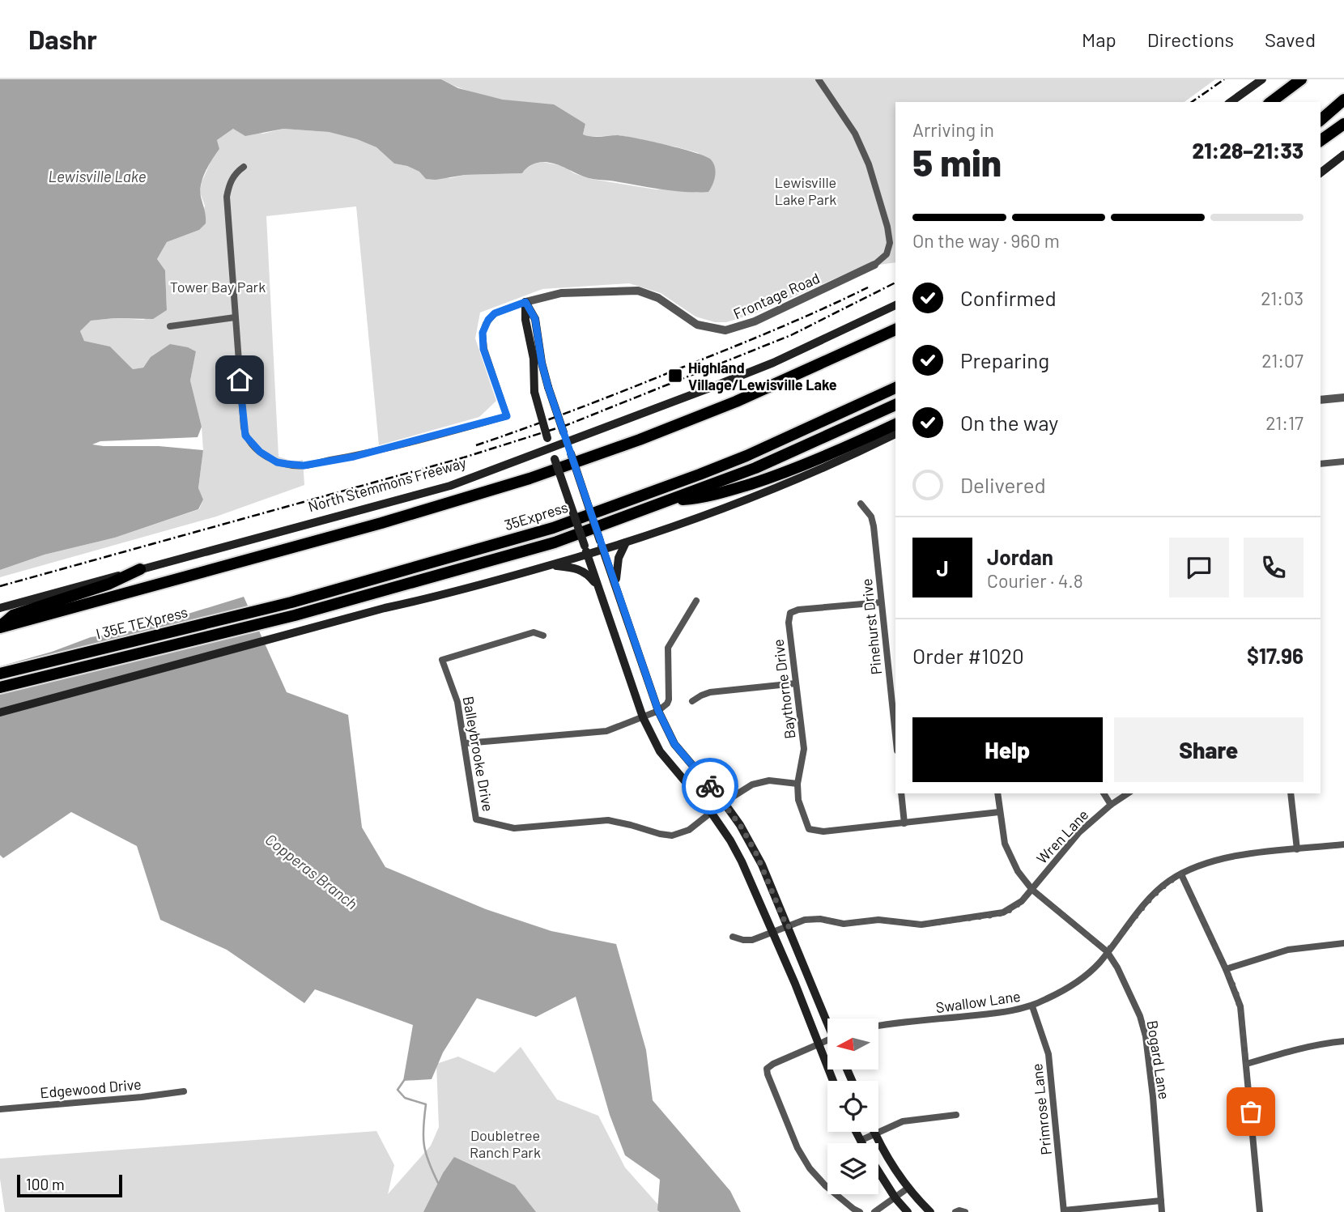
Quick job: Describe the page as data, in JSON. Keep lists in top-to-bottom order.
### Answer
{
  "streets": {
    "highway": ["35Express", "I 35E TEXpress"],
    "main road": ["North Stemmons Freeway"],
    "street": [
      "Frontage Road",
      "Pinehurst Drive",
      "Baythorne Drive",
      "Balleybrooke Drive",
      "Wren Lane",
      "Swallow Lane",
      "Bogard Lane",
      "Edgewood Drive",
      "Primrose Lane"
    ]
  },
  "crossings": [
    ["35Express", "I 35E TEXpress"],
    ["Pinehurst Drive", "Baythorne Drive"],
    ["Baythorne Drive", "Balleybrooke Drive"],
    ["Wren Lane", "Bogard Lane"],
    ["Swallow Lane", "Bogard Lane"],
    ["Swallow Lane", "Primrose Lane"]
  ],
  "water": ["Lewisville Lake", "Copperas Branch"],
  "parks": ["Lewisville Lake Park", "Tower Bay Park", "Doubletree Ranch Park"],
  "places": {
    "transit": ["Highland Village/Lewisville Lake"]
  },
  "scale_bar": "100 m",
  "north": "left",
  "page": {
    "header": "Dashr",
    "nav": ["Map", "Directions", "Saved"],
    "heading": ["5 min", "Arriving in", "21:28–21:33"],
    "panel": [
      "Jordan",
      "Courier · 4.8",
      "Order #1020",
      "$17.96"
    ],
    "bar": "On the way · 960 m",
    "list": [
      ["Confirmed", "21:03"],
      ["Preparing", "21:07"],
      ["On the way", "21:17"],
      "Delivered"
    ],
    "round": "J",
    "buttons": ["Help", "Share"],
    "scale": "100 m"
  }
}
